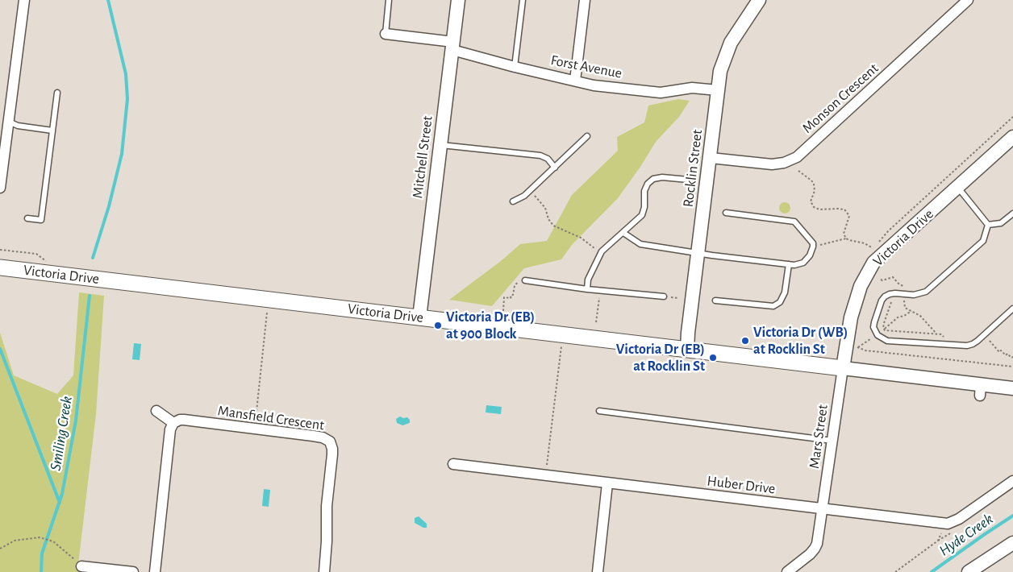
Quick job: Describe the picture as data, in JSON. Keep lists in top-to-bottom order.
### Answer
{
  "streets": {
    "main road": ["Victoria Drive"],
    "street": [
      "Forst Avenue",
      "Monson Crescent",
      "Mitchell Street",
      "Rocklin Street",
      "Mansfield Crescent",
      "Mars Street",
      "Huber Drive"
    ]
  },
  "crossings": [
    ["Forst Avenue", "Mitchell Street"],
    ["Forst Avenue", "Rocklin Street"],
    ["Monson Crescent", "Rocklin Street"],
    ["Mitchell Street", "Victoria Drive"],
    ["Rocklin Street", "Victoria Drive"],
    ["Victoria Drive", "Mars Street"],
    ["Mars Street", "Huber Drive"]
  ],
  "water": ["Smiling Creek", "Hyde Creek"],
  "places": ["Victoria Dr (EB) at 900 Block", "Victoria Dr (WB) at Rocklin St", "Victoria Dr (EB) at Rocklin St"]
}
